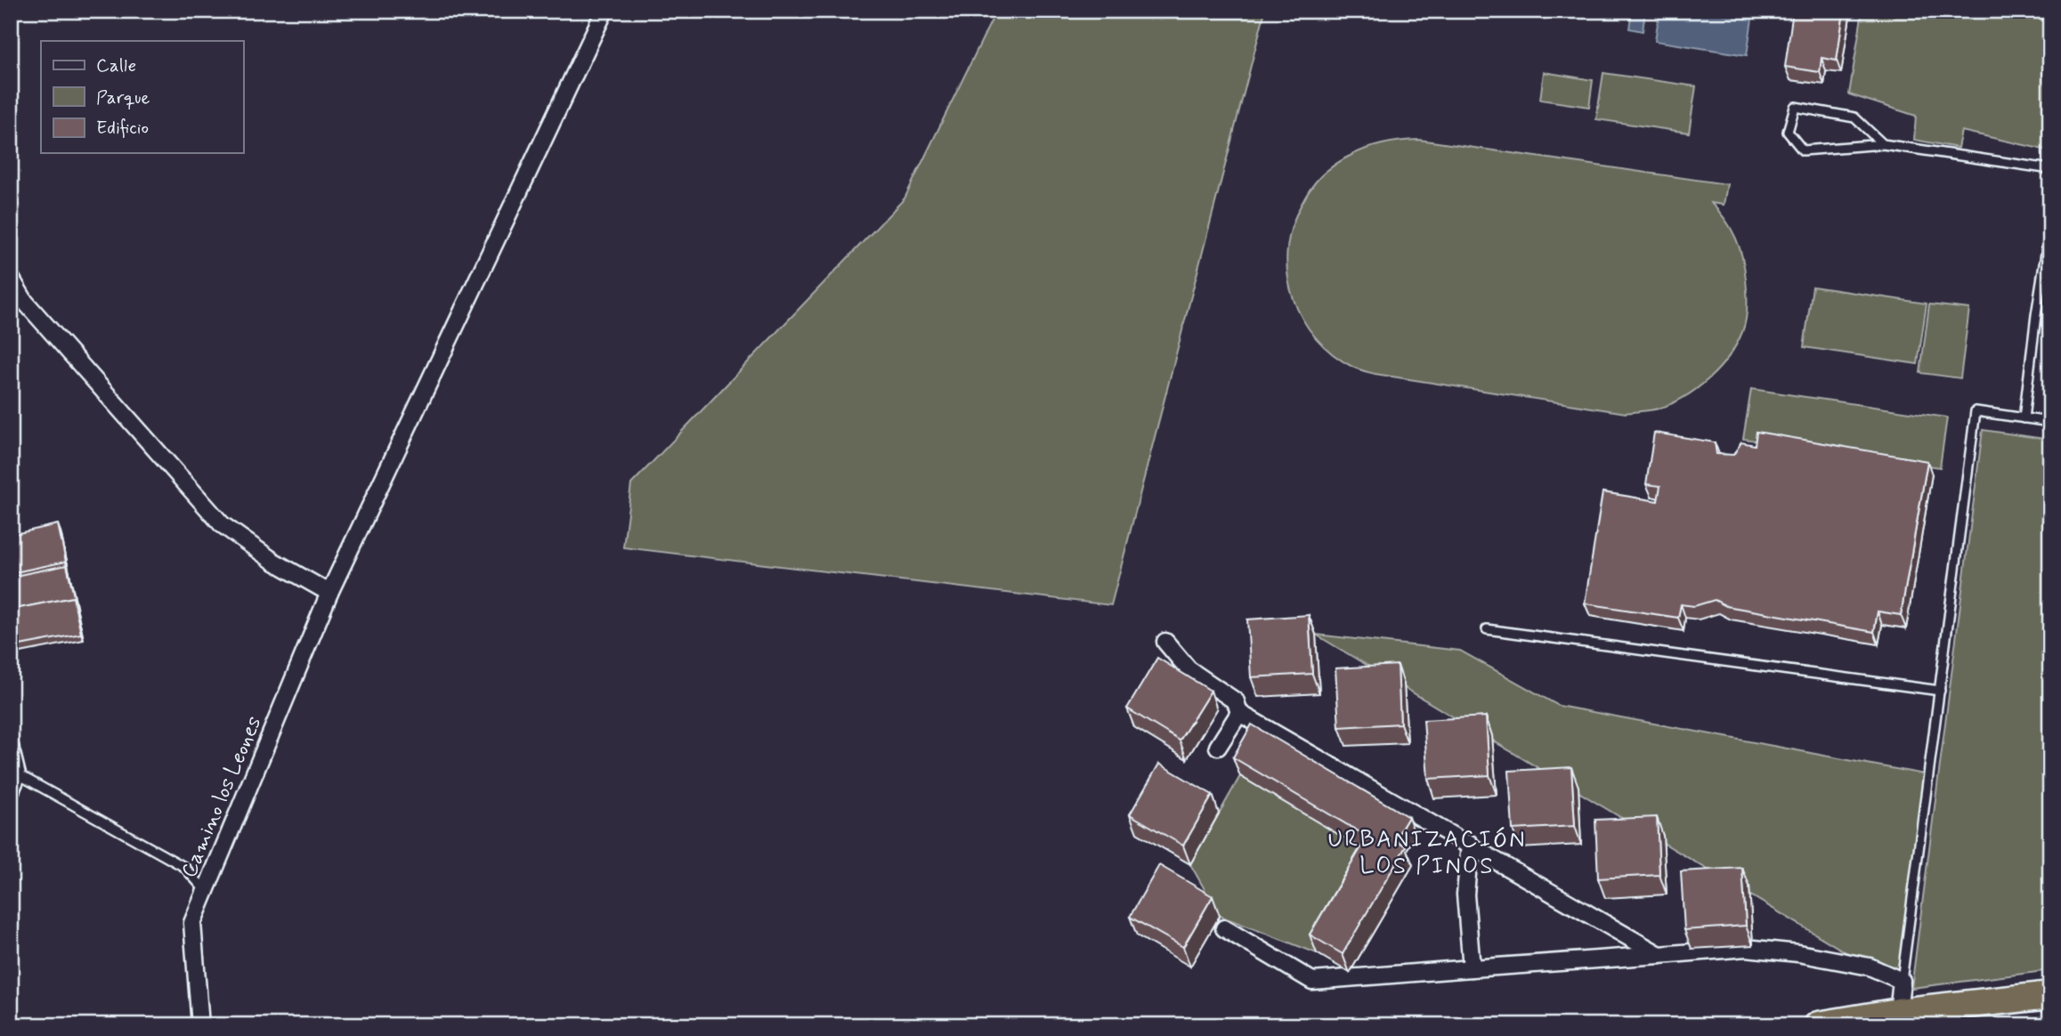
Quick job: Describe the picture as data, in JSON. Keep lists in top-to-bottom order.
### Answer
{
  "streets": {
    "street": ["Camino los Leones"]
  },
  "districts": ["URBANIZACIÓN LOS PINOS"],
  "legend": ["Calle", "Parque", "Edificio"]
}
